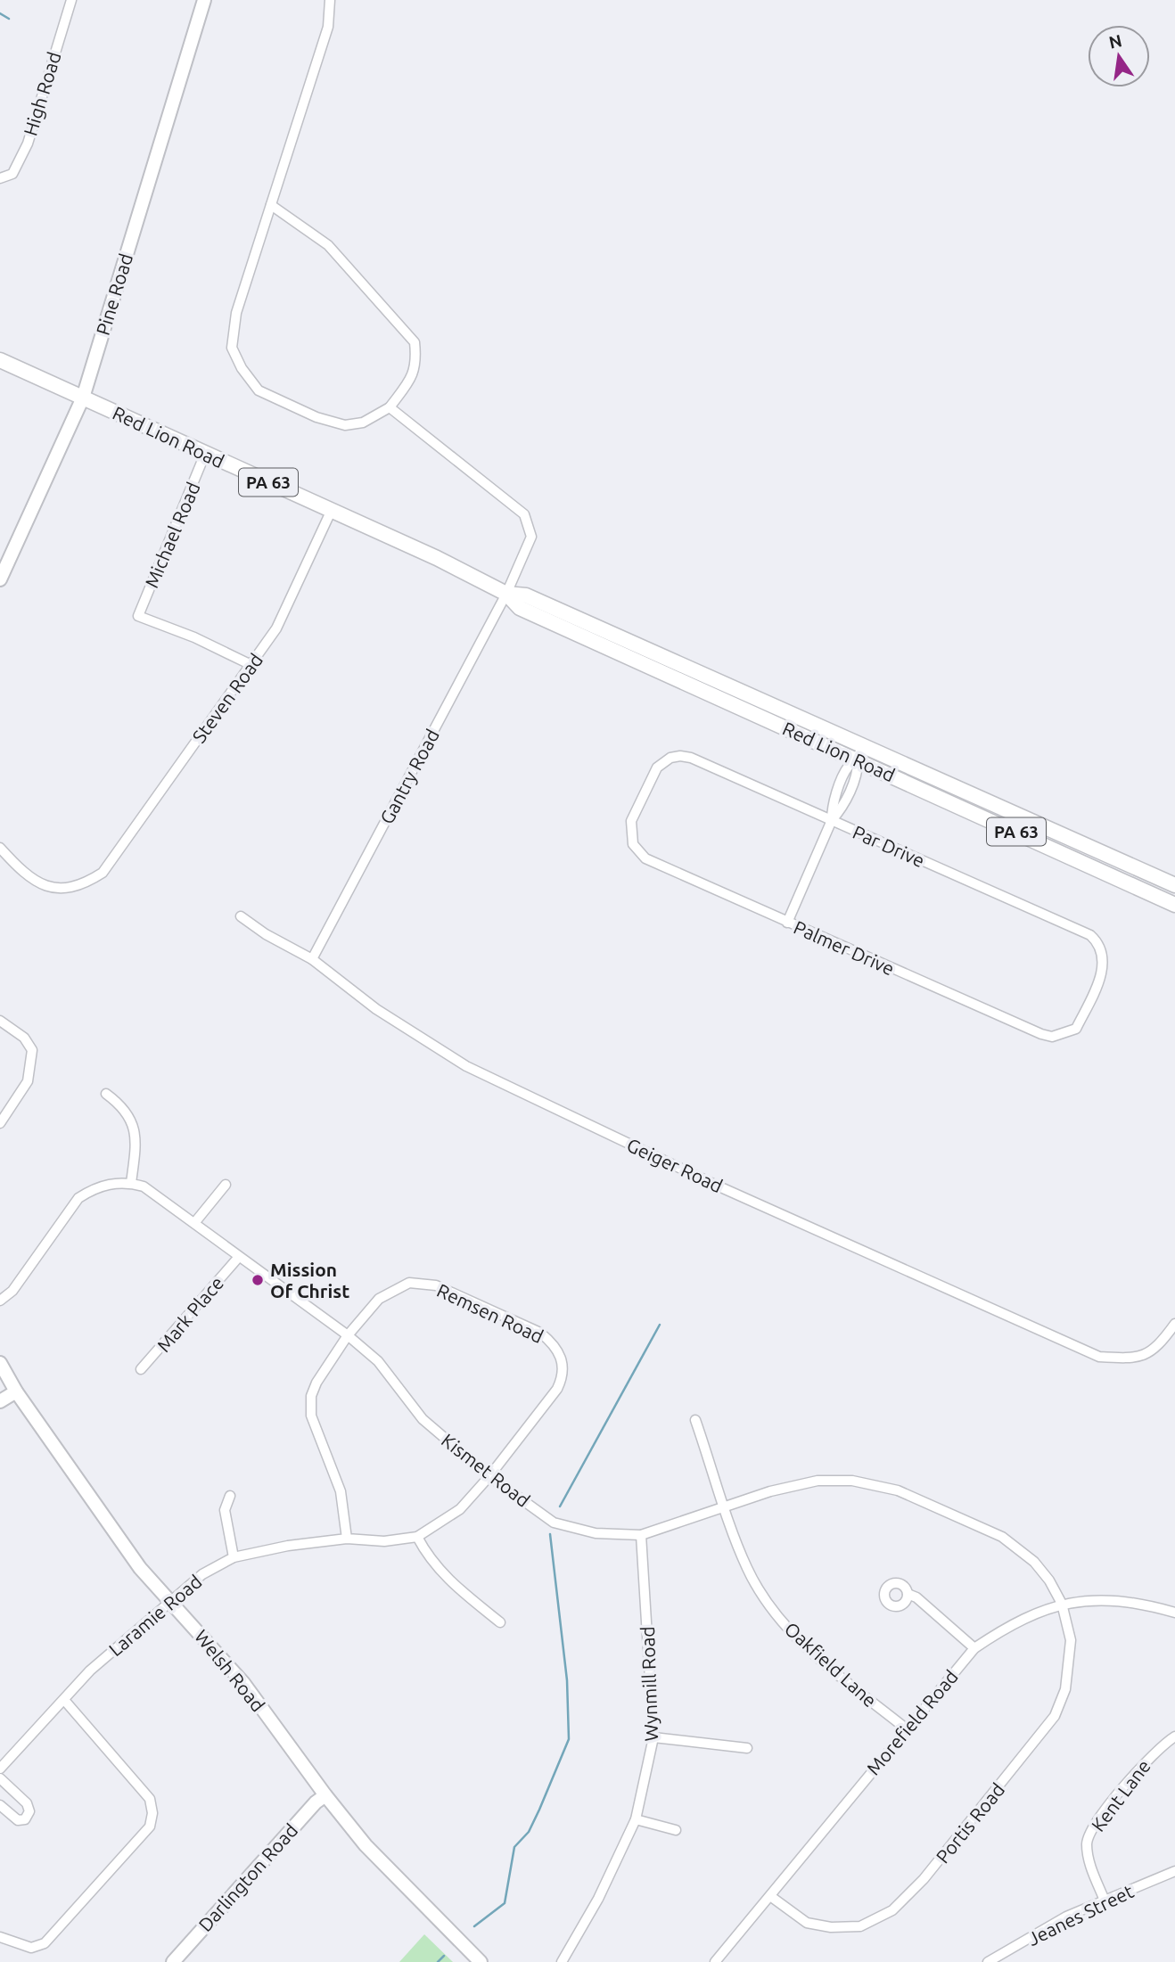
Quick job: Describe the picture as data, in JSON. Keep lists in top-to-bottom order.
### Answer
{
  "streets": {
    "main road": ["Red Lion Road", "PA 63"],
    "street": [
      "High Road",
      "Pine Road",
      "Michael Road",
      "Steven Road",
      "Gantry Road",
      "Par Drive",
      "Palmer Drive",
      "Geiger Road",
      "Remsen Road",
      "Mark Place",
      "Kismet Road",
      "Laramie Road",
      "Oakfield Lane",
      "Welsh Road",
      "Wynmill Road",
      "Morefield Road",
      "Kent Lane",
      "Portis Road",
      "Darlington Road",
      "Jeanes Street"
    ]
  },
  "crossings": [
    ["Pine Road", "Red Lion Road"],
    ["Red Lion Road", "Michael Road"],
    ["Red Lion Road", "Steven Road"],
    ["Red Lion Road", "Gantry Road"],
    ["Michael Road", "Steven Road"],
    ["Gantry Road", "Geiger Road"],
    ["Par Drive", "Palmer Drive"],
    ["Remsen Road", "Kismet Road"],
    ["Remsen Road", "Laramie Road"],
    ["Mark Place", "Kismet Road"],
    ["Kismet Road", "Laramie Road"],
    ["Kismet Road", "Oakfield Lane"],
    ["Kismet Road", "Wynmill Road"],
    ["Kismet Road", "Morefield Road"],
    ["Kismet Road", "Portis Road"],
    ["Laramie Road", "Welsh Road"],
    ["Oakfield Lane", "Morefield Road"],
    ["Welsh Road", "Darlington Road"],
    ["Morefield Road", "Portis Road"],
    ["Kent Lane", "Jeanes Street"]
  ],
  "places": ["Mission Of Christ"],
  "north": "top"
}
